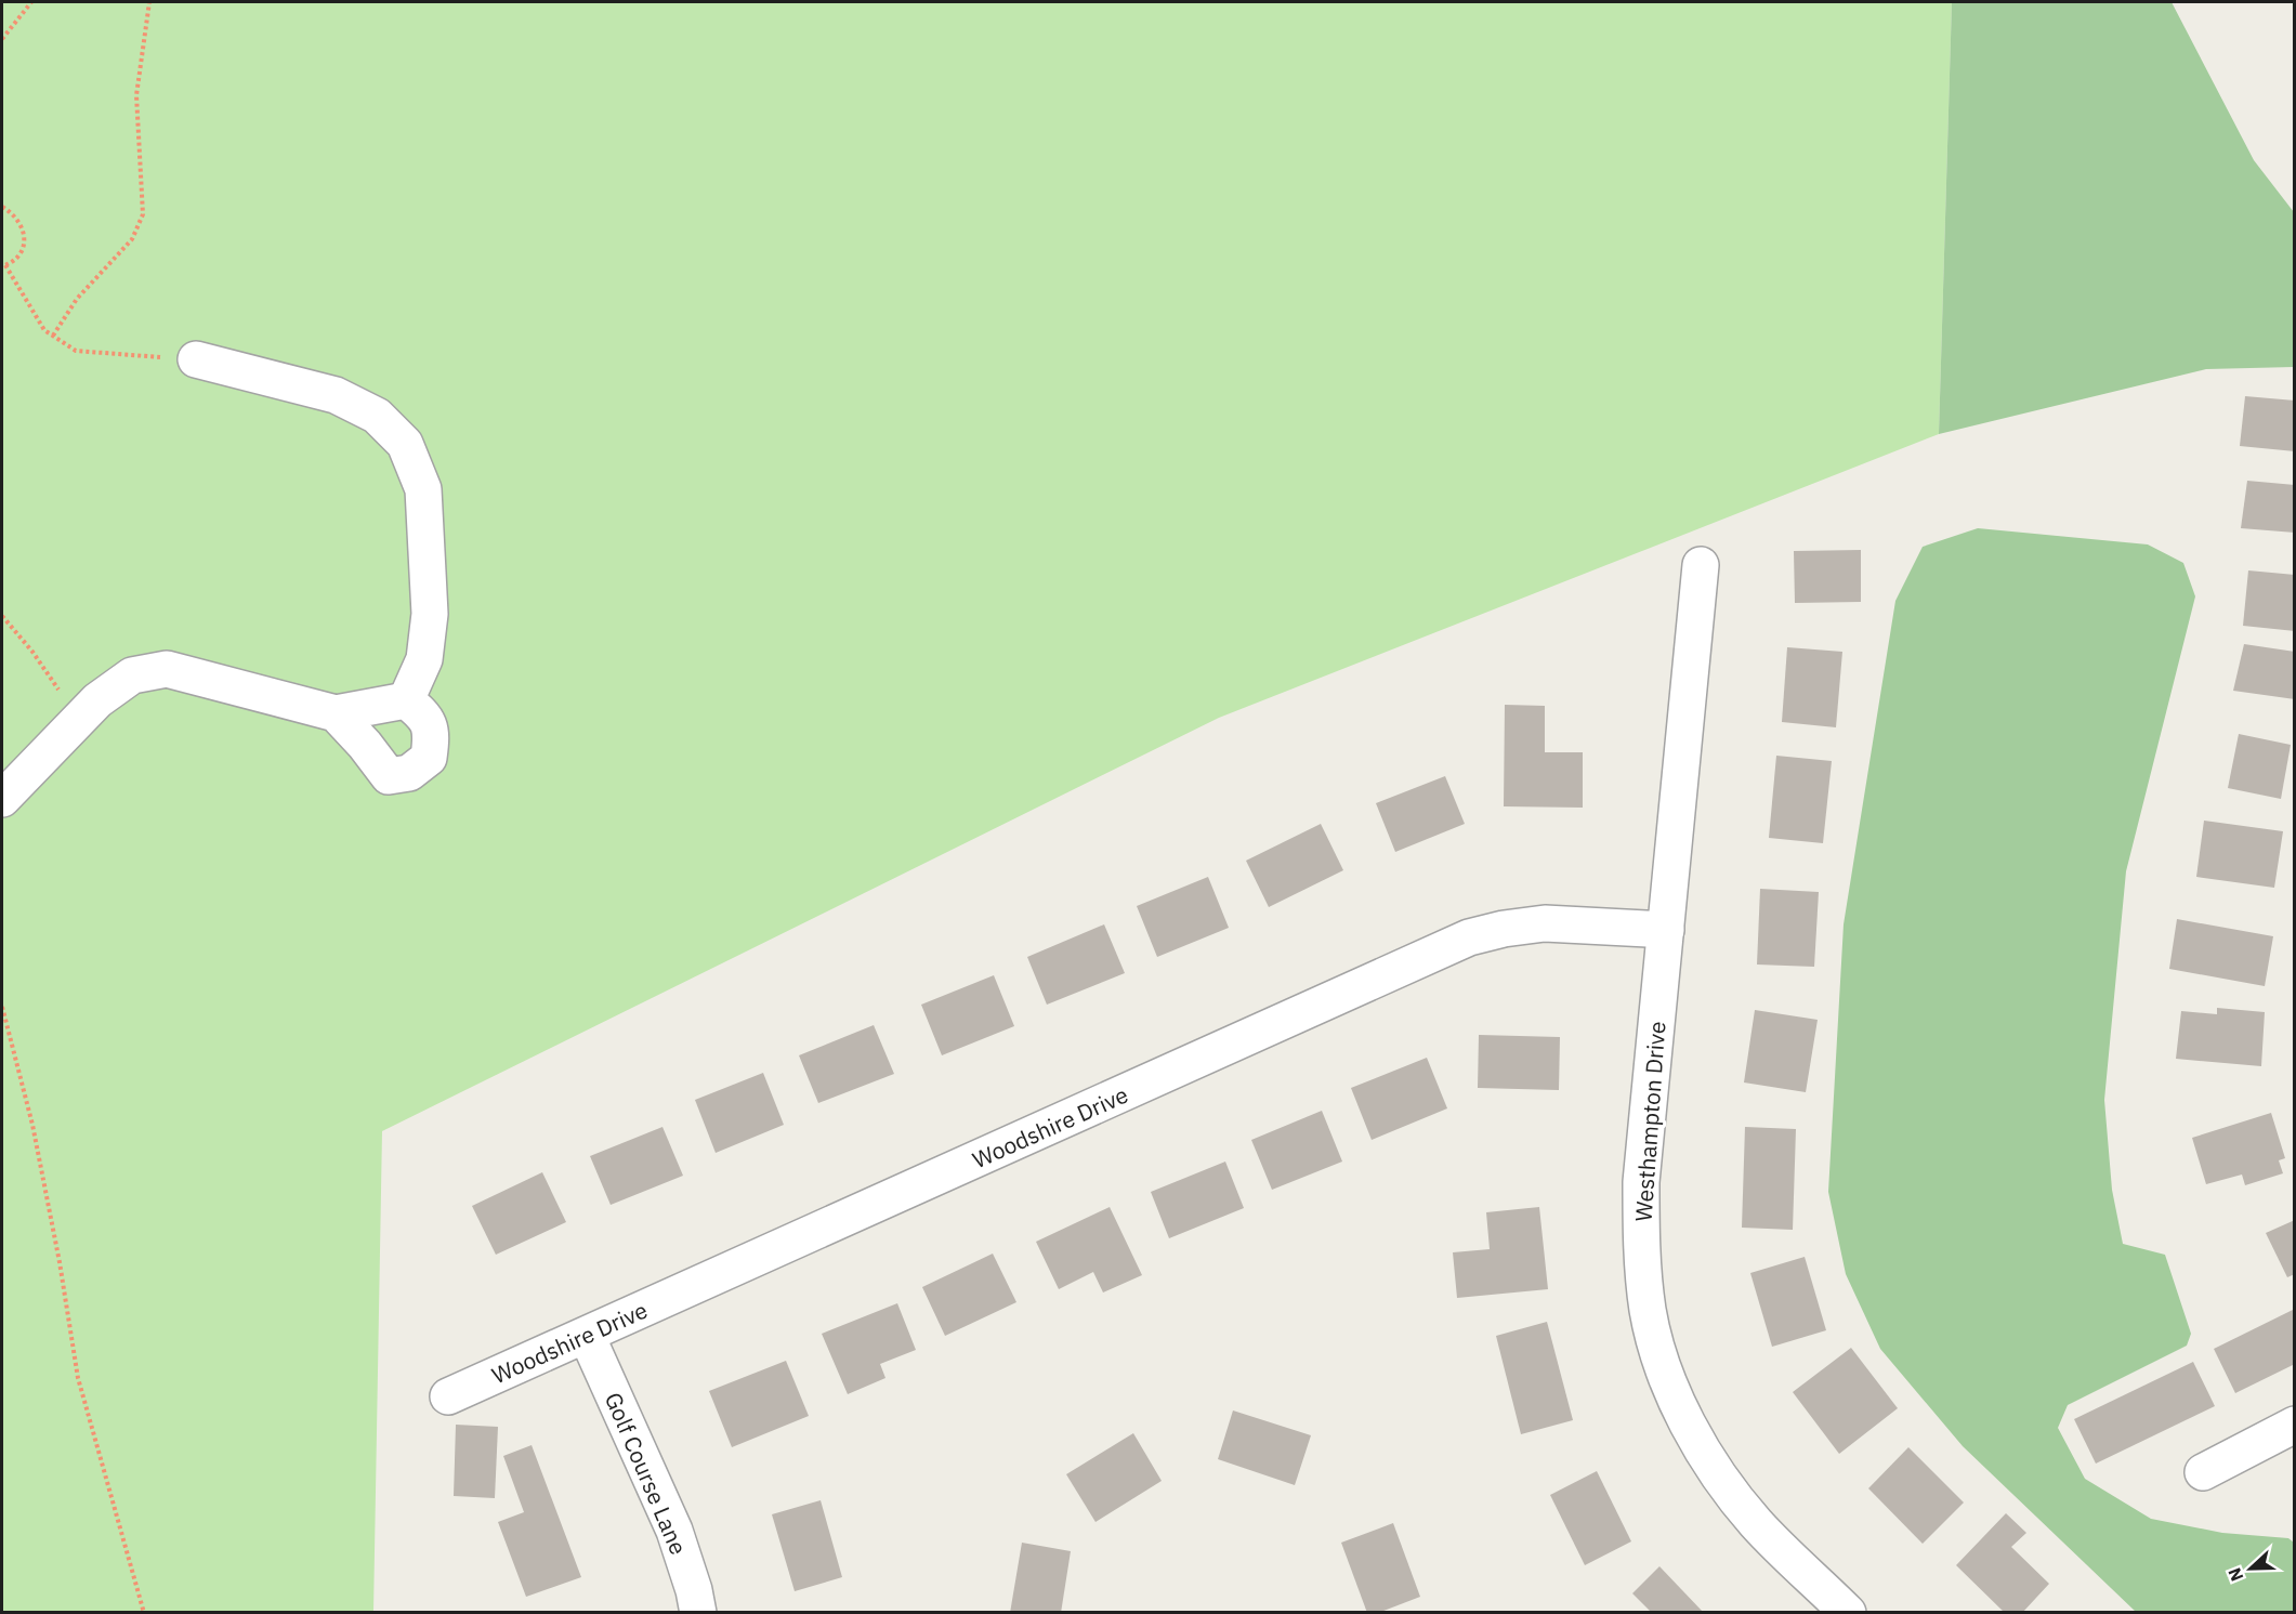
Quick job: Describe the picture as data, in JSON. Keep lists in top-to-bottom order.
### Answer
{
  "streets": {
    "street": ["Westhampton Drive", "Woodshire Drive", "Golf Course Lane"]
  },
  "crossings": [
    ["Westhampton Drive", "Woodshire Drive"],
    ["Woodshire Drive", "Golf Course Lane"]
  ],
  "north": "left"
}
